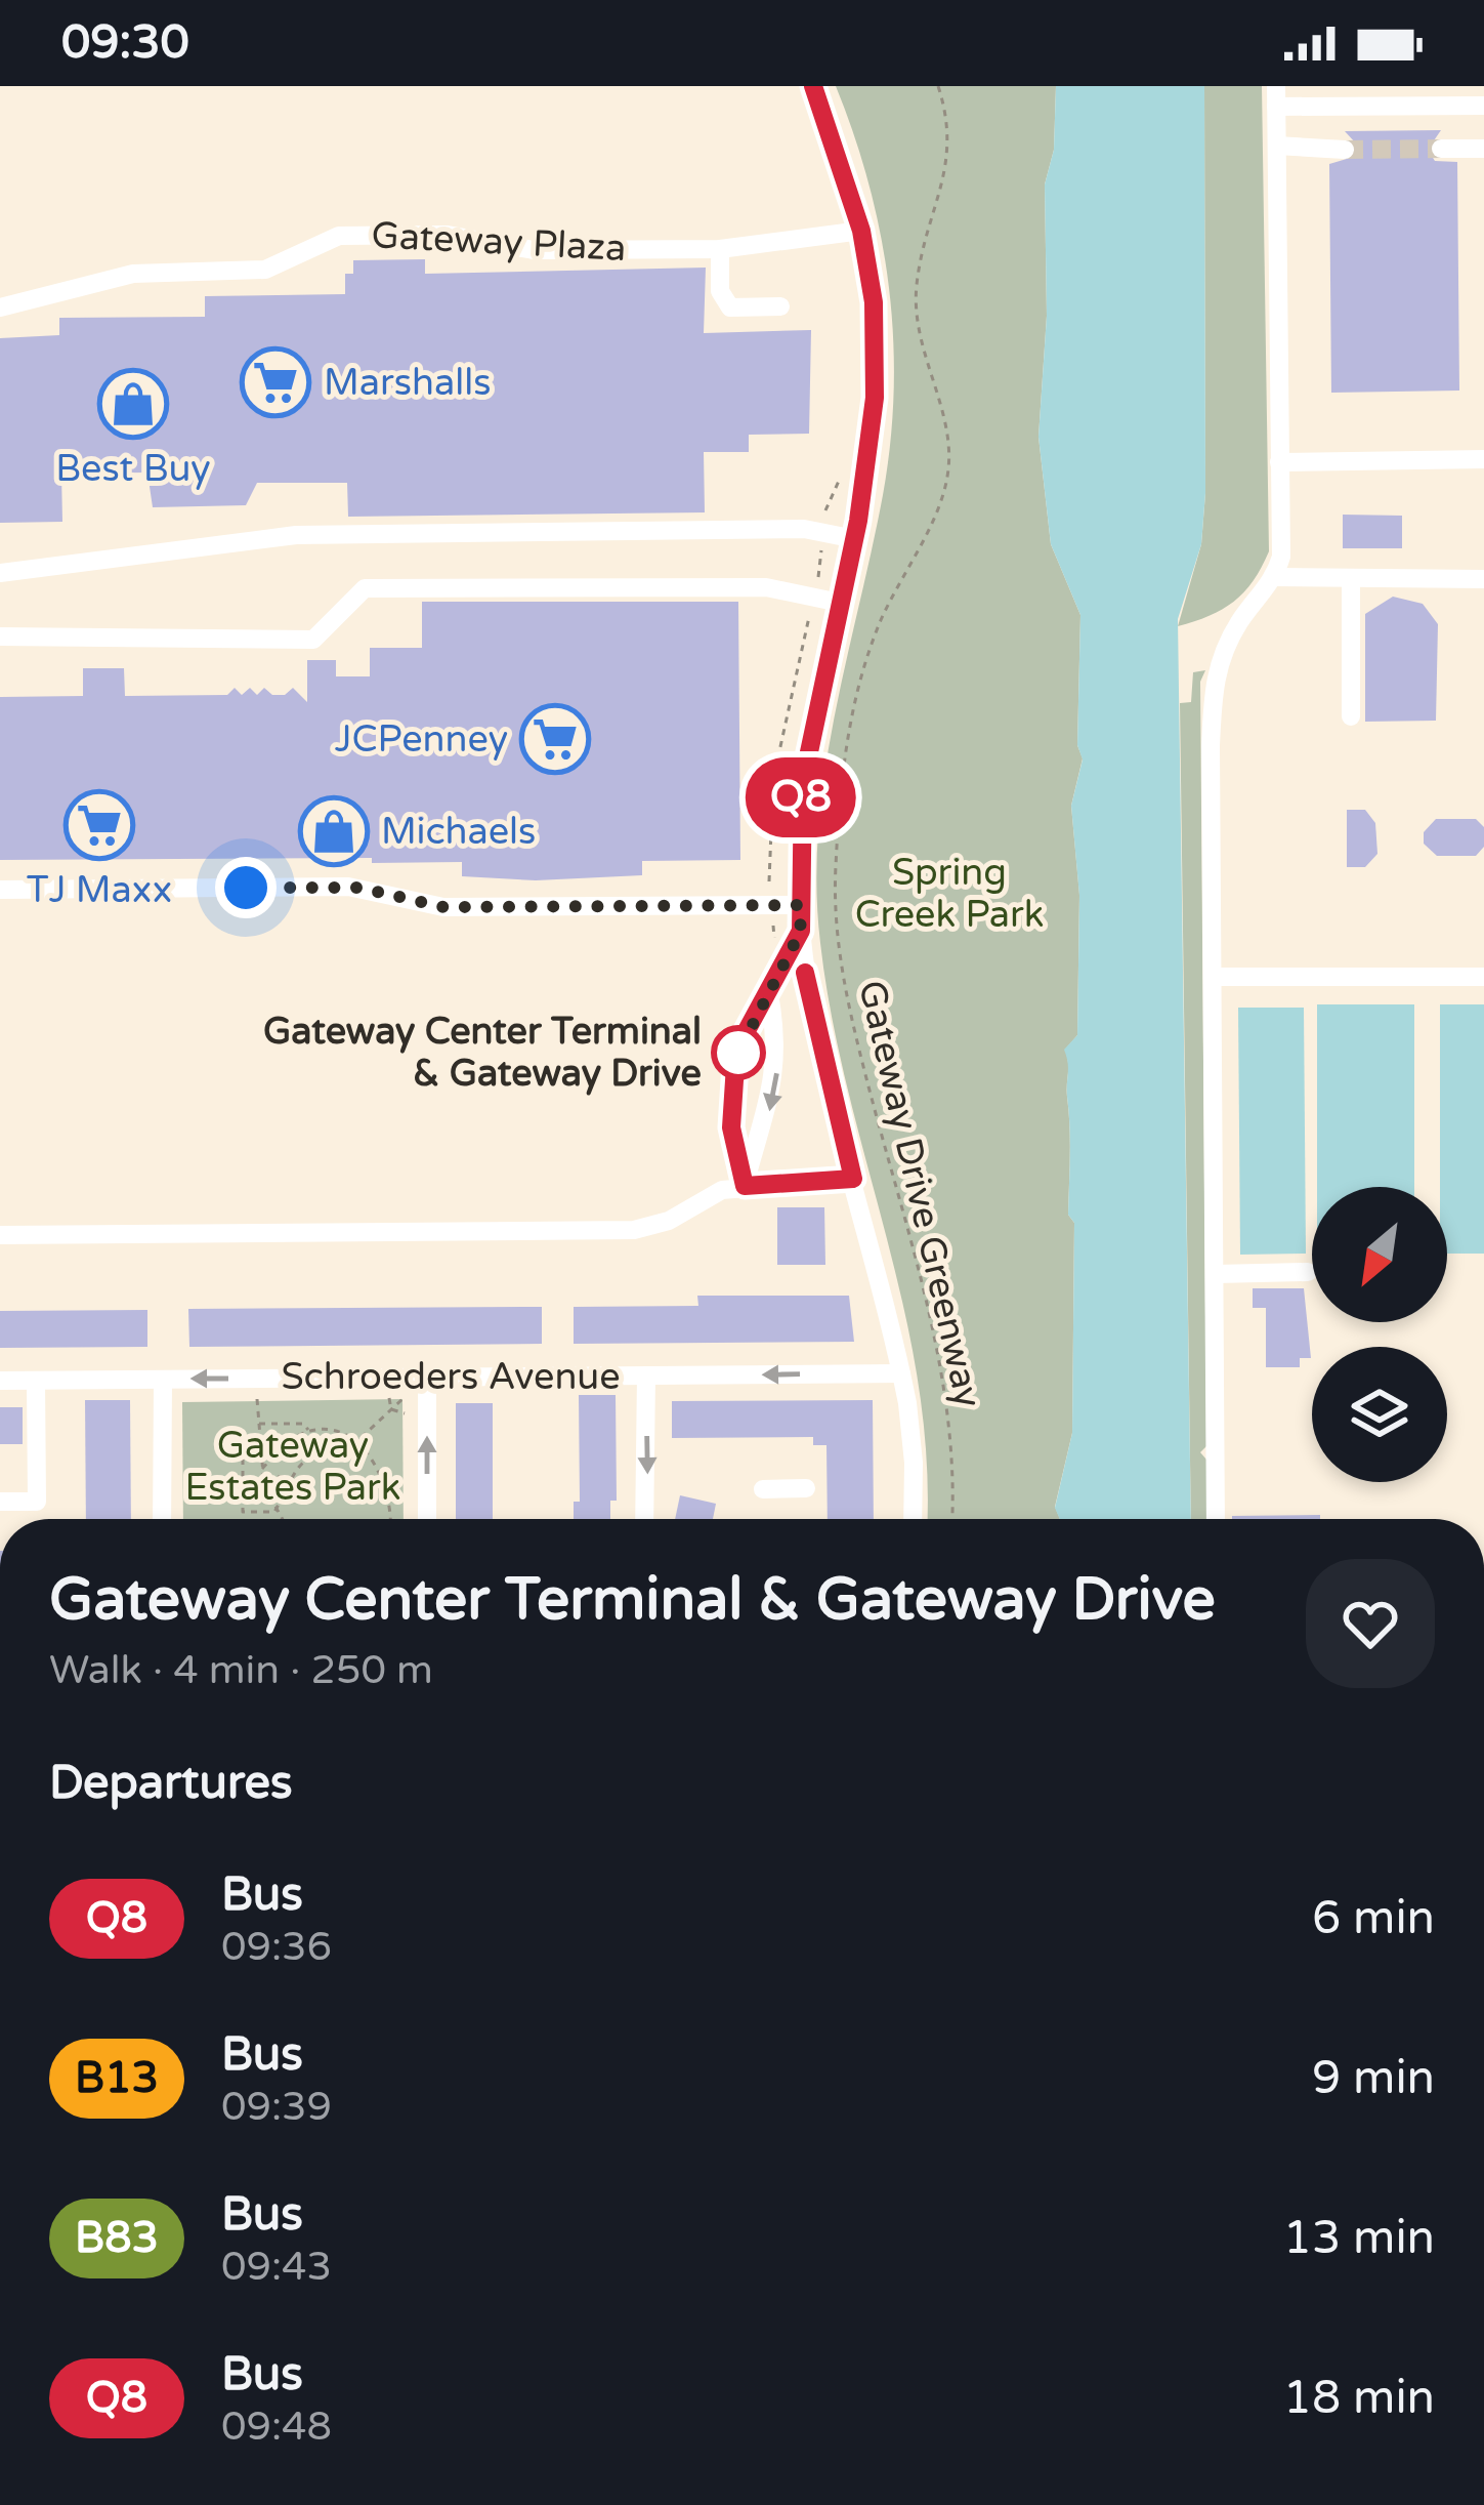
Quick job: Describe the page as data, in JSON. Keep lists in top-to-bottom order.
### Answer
{
  "streets": {
    "street": ["Gateway Plaza", "Schroeders Avenue"],
    "path": ["Gateway Drive Greenway"]
  },
  "parks": ["Spring Creek Park", "Gateway Estates Park"],
  "places": {
    "supermarket": ["Marshalls", "JCPenney", "TJ Maxx"],
    "shop": ["Best Buy", "Michaels"],
    "other": ["Gateway Center Terminal & Gateway Drive"]
  },
  "lines": ["bus line Q8"],
  "north": "bottom left",
  "page": {
    "status": "09:30",
    "on_map": "Q8",
    "heading": [
      ["Gateway Center Terminal & Gateway Drive", "Walk · 4 min · 250 m"],
      "Departures"
    ],
    "list": [
      {
        "mark": "Q8",
        "name": "Bus",
        "note": "09:36",
        "value": "6 min"
      },
      {
        "mark": "B13",
        "name": "Bus",
        "note": "09:39",
        "value": "9 min"
      },
      {
        "mark": "B83",
        "name": "Bus",
        "note": "09:43",
        "value": "13 min"
      },
      {
        "mark": "Q8",
        "name": "Bus",
        "note": "09:48",
        "value": "18 min"
      }
    ]
  }
}
